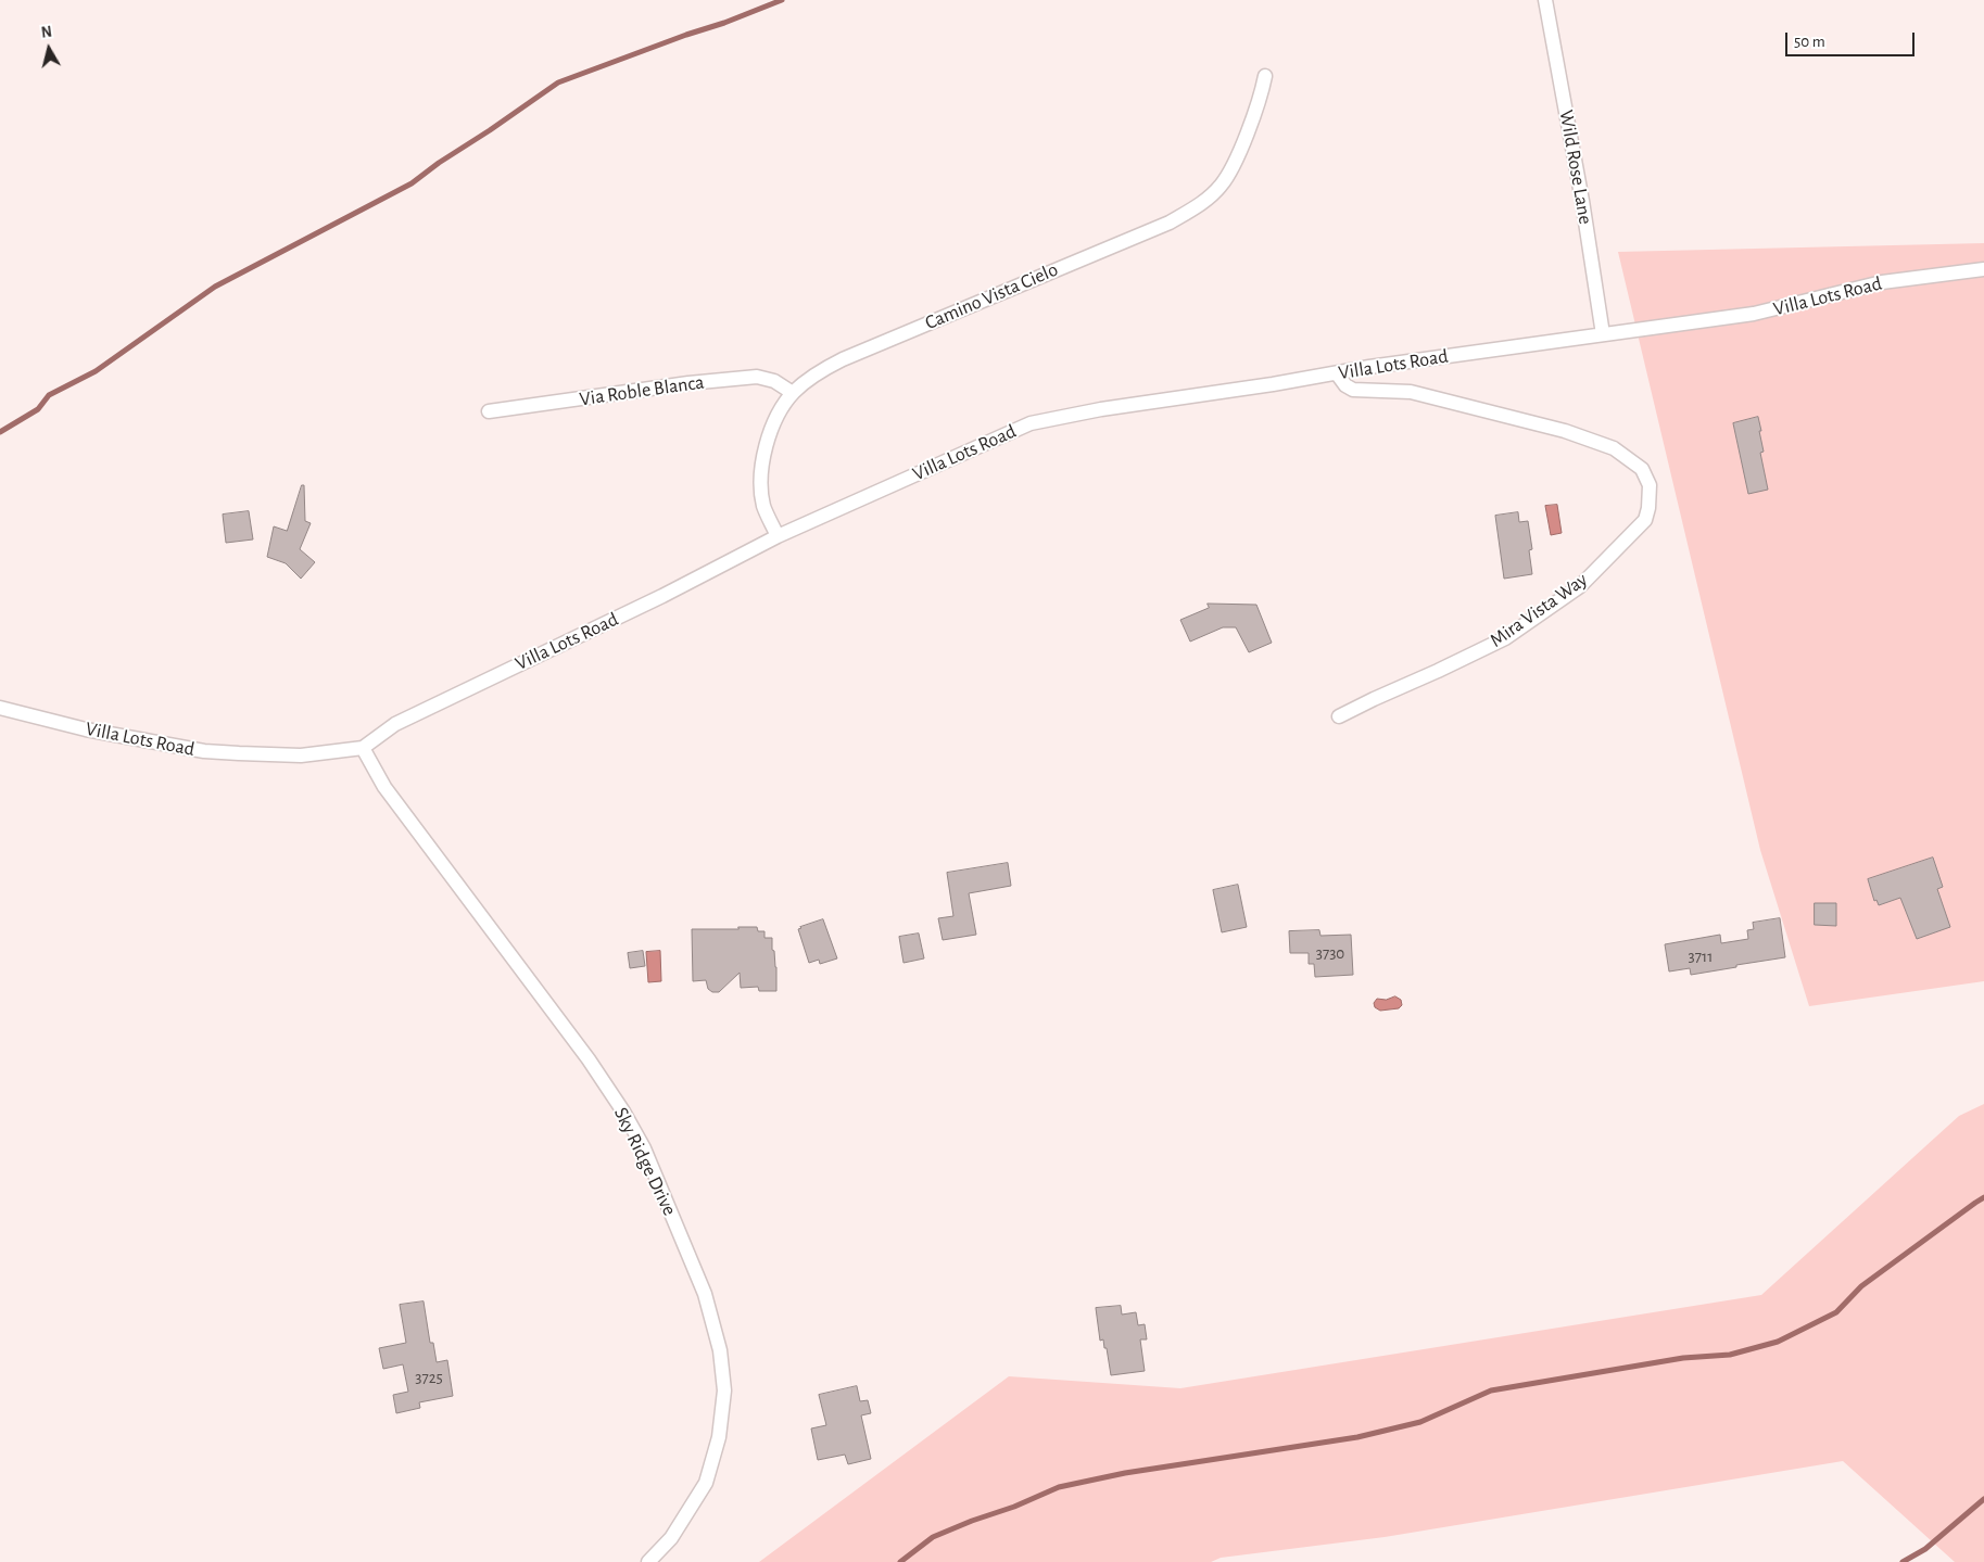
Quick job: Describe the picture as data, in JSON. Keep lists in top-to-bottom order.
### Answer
{
  "streets": {
    "street": [
      "Wild Rose Lane",
      "Camino Vista Cielo",
      "Villa Lots Road",
      "Via Roble Blanca",
      "Mira Vista Way",
      "Sky Ridge Drive"
    ]
  },
  "crossings": [
    ["Wild Rose Lane", "Villa Lots Road"],
    ["Camino Vista Cielo", "Villa Lots Road"],
    ["Camino Vista Cielo", "Via Roble Blanca"],
    ["Villa Lots Road", "Mira Vista Way"],
    ["Villa Lots Road", "Sky Ridge Drive"]
  ],
  "house_numbers": ["3730", "3711", "3725"],
  "scale_bar": "50 m",
  "north": "top"
}
